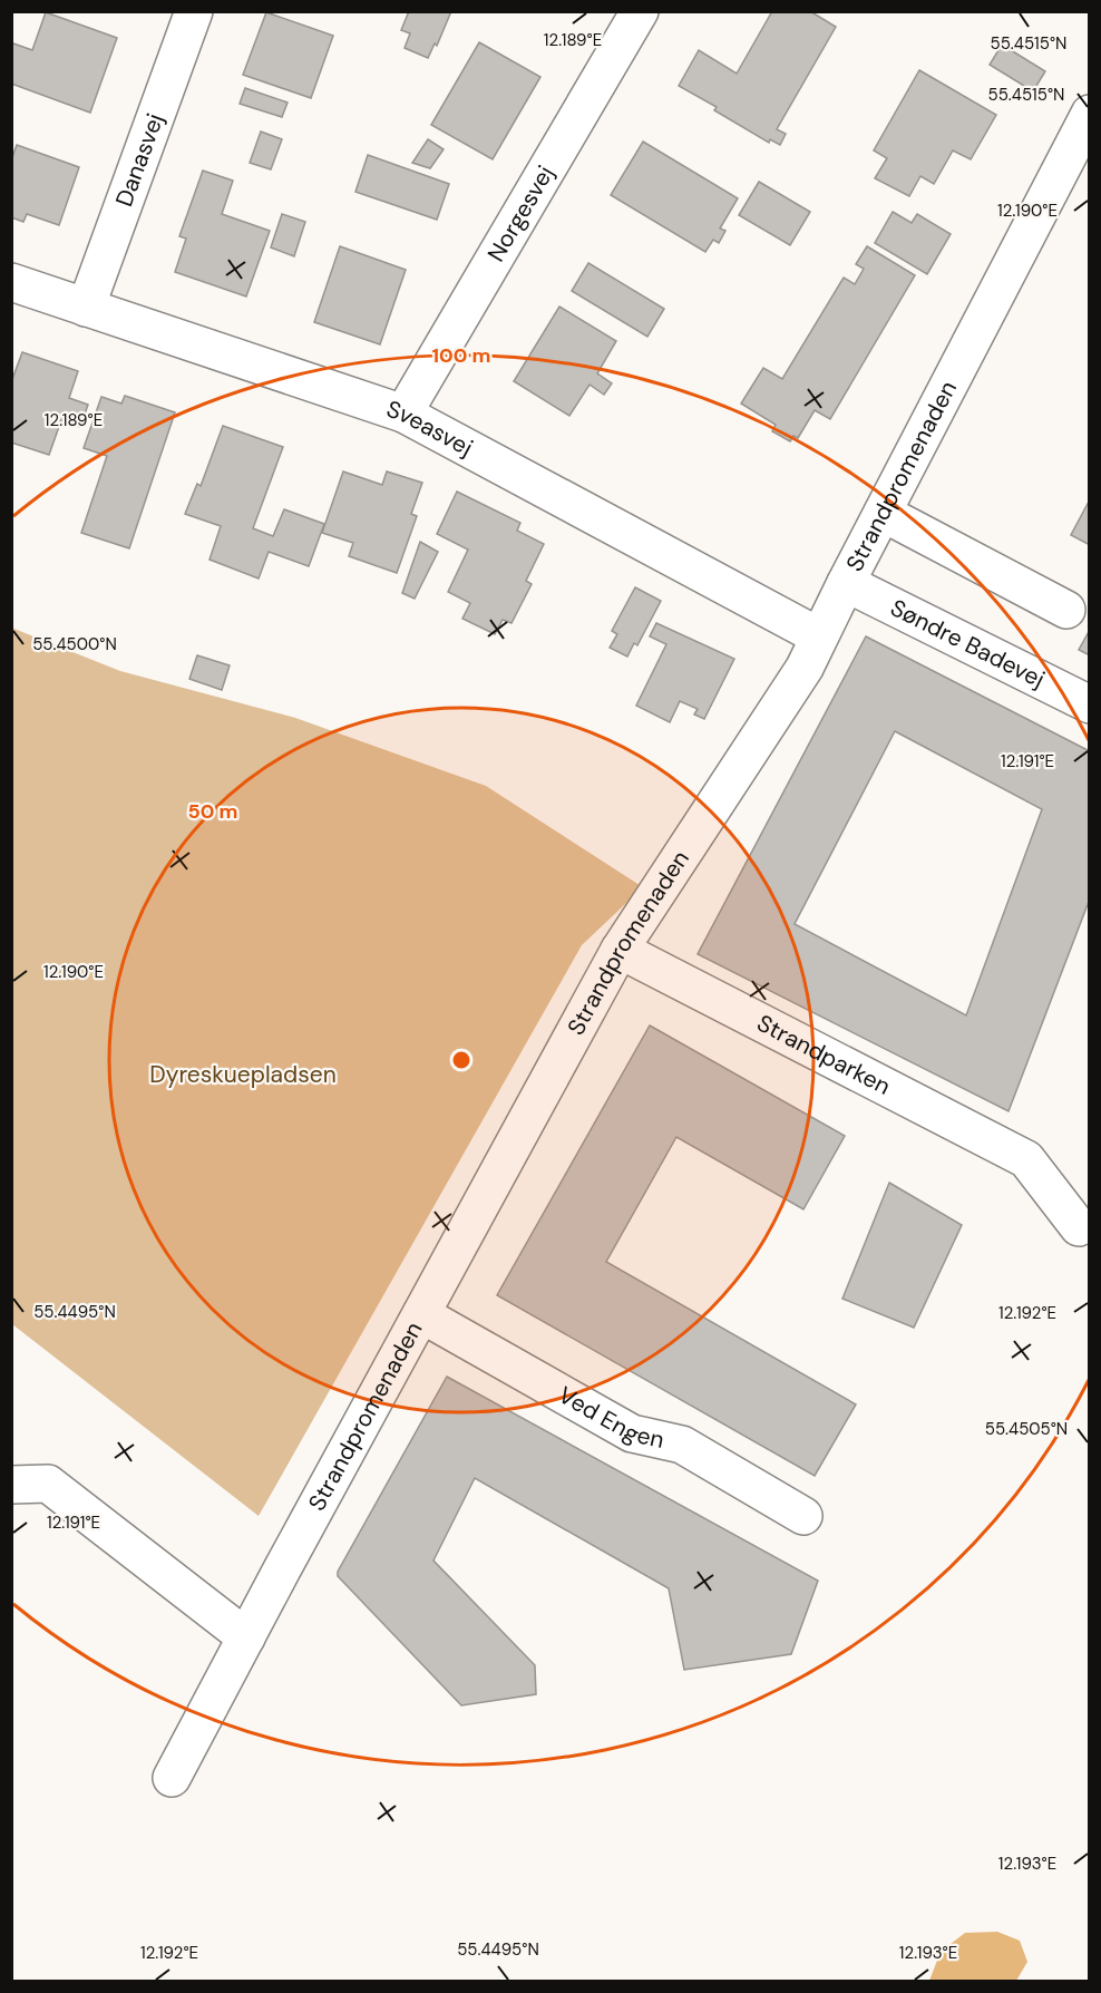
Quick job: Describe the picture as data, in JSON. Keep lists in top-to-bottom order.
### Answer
{
  "streets": {
    "street": [
      "Danasvej",
      "Norgesvej",
      "Sveasvej",
      "Strandpromenaden",
      "Søndre Badevej",
      "Strandparken",
      "Ved Engen"
    ]
  },
  "crossings": [
    ["Danasvej", "Sveasvej"],
    ["Norgesvej", "Sveasvej"],
    ["Sveasvej", "Strandpromenaden"],
    ["Strandpromenaden", "Søndre Badevej"],
    ["Strandpromenaden", "Strandparken"],
    ["Strandpromenaden", "Ved Engen"]
  ],
  "parks": ["Dyreskuepladsen"],
  "coordinates": [
    "12.189°E",
    "55.4515°N",
    "12.190°E",
    "55.4500°N",
    "12.191°E",
    "55.4495°N",
    "12.192°E",
    "55.4505°N",
    "12.193°E"
  ],
  "rings": ["100 m", "50 m"]
}
